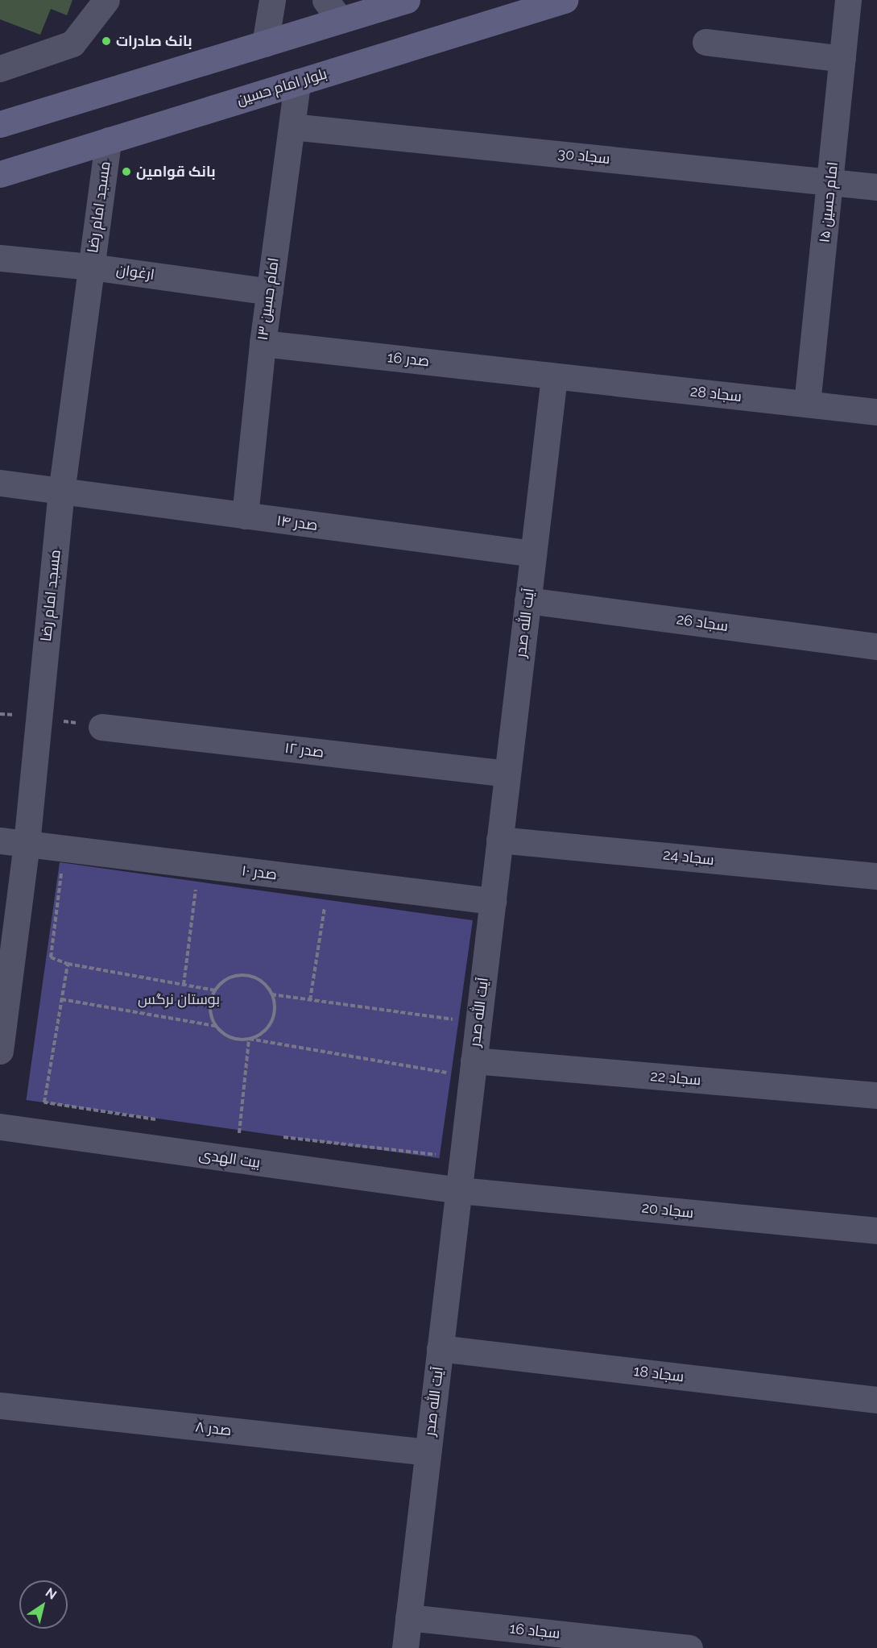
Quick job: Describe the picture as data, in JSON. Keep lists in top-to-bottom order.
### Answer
{
  "streets": {
    "main road": ["بلوار امام حسین"],
    "street": [
      "سجاد 30",
      "امام حسین ۱۵",
      "مسجد امام رضا",
      "ارغوان",
      "امام حسین ۱۳",
      "صدر 16",
      "سجاد 28",
      "صدر ۱۴",
      "آیت الله صدر",
      "سجاد 26",
      "صدر ۱۲",
      "سجاد 24",
      "صدر ۱۰",
      "سجاد 22",
      "بیت الهدی",
      "سجاد 20",
      "سجاد 18",
      "صدر ۸",
      "سجاد 16"
    ]
  },
  "crossings": [
    ["بلوار امام حسین", "مسجد امام رضا"],
    ["بلوار امام حسین", "امام حسین ۱۳"],
    ["سجاد 30", "امام حسین ۱۵"],
    ["سجاد 30", "امام حسین ۱۳"],
    ["امام حسین ۱۵", "سجاد 28"],
    ["مسجد امام رضا", "ارغوان"],
    ["مسجد امام رضا", "صدر ۱۴"],
    ["مسجد امام رضا", "صدر ۱۰"],
    ["ارغوان", "امام حسین ۱۳"],
    ["امام حسین ۱۳", "صدر 16"],
    ["امام حسین ۱۳", "صدر ۱۴"],
    ["صدر 16", "سجاد 28"],
    ["صدر 16", "آیت الله صدر"],
    ["سجاد 28", "آیت الله صدر"],
    ["صدر ۱۴", "آیت الله صدر"],
    ["آیت الله صدر", "سجاد 26"],
    ["آیت الله صدر", "صدر ۱۲"],
    ["آیت الله صدر", "سجاد 24"],
    ["آیت الله صدر", "صدر ۱۰"],
    ["آیت الله صدر", "سجاد 22"],
    ["آیت الله صدر", "بیت الهدی"],
    ["آیت الله صدر", "سجاد 20"],
    ["آیت الله صدر", "سجاد 18"],
    ["آیت الله صدر", "صدر ۸"],
    ["آیت الله صدر", "سجاد 16"],
    ["بیت الهدی", "سجاد 20"]
  ],
  "parks": ["بوستان نرگس"],
  "places": ["بانک صادرات", "بانک قوامین"],
  "north": "top right"
}
